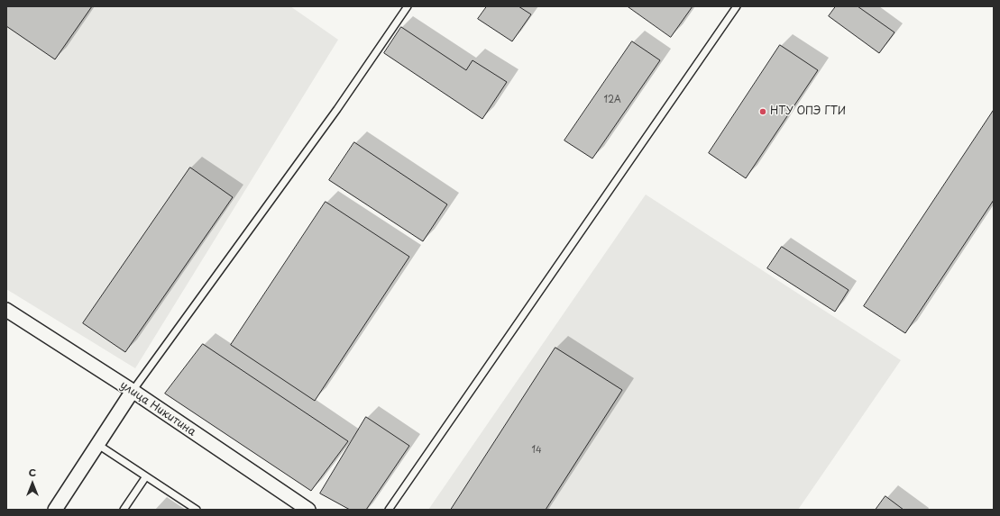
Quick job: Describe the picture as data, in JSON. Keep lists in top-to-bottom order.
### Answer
{
  "streets": {
    "street": ["улица Никитина"]
  },
  "places": ["НТУ ОПЭ ГТИ"],
  "house_numbers": ["12А", "14"],
  "north": "top"
}
